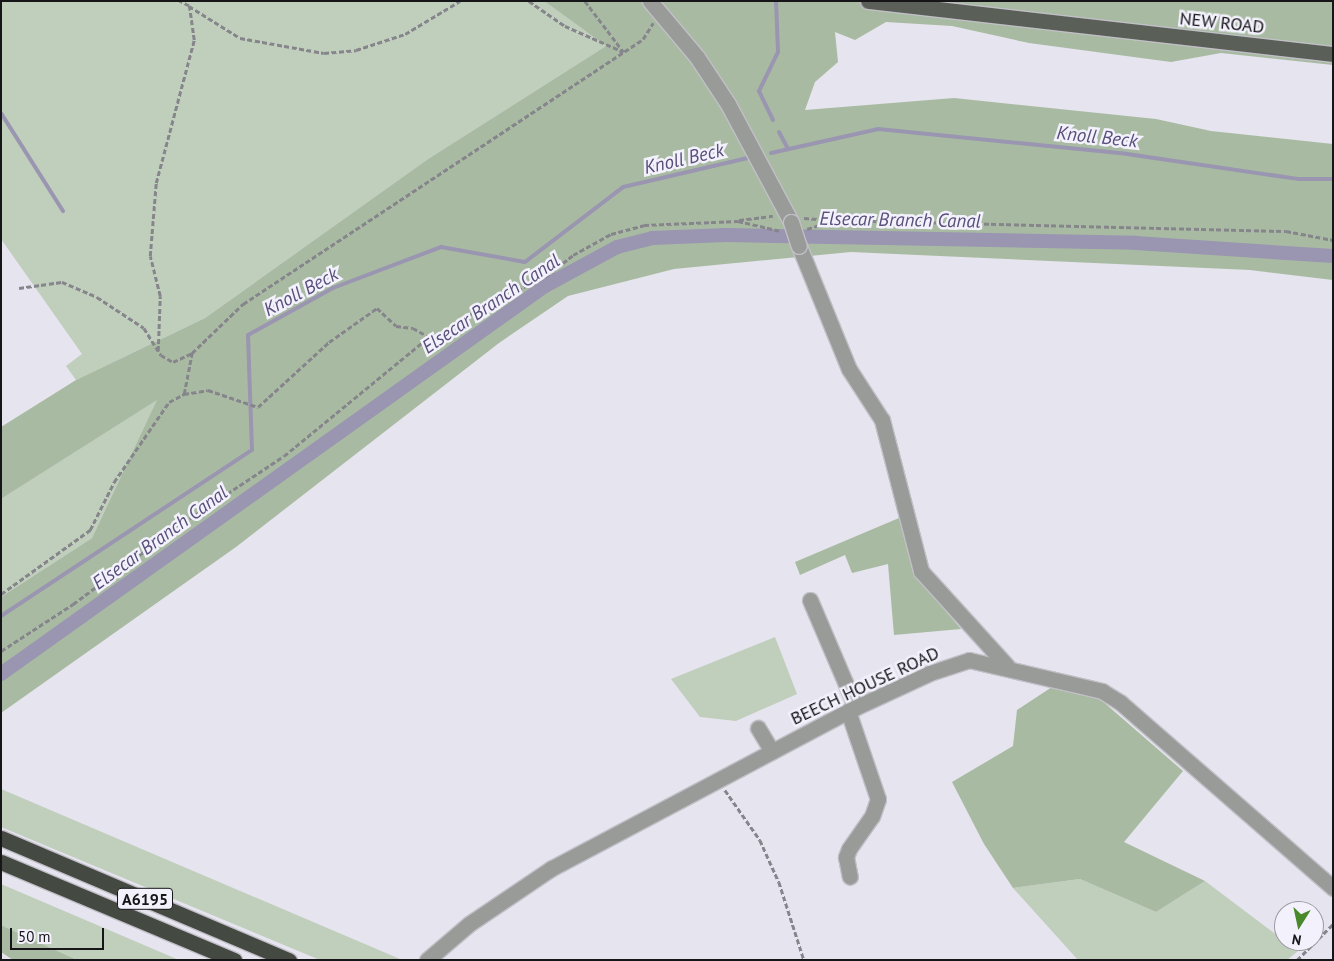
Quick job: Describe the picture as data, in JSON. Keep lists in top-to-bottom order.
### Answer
{
  "streets": {
    "highway": ["A6195"],
    "main road": ["NEW ROAD"],
    "street": ["BEECH HOUSE ROAD"]
  },
  "water": ["Knoll Beck", "Elsecar Branch Canal"],
  "scale_bar": "50 m",
  "north": "bottom"
}
